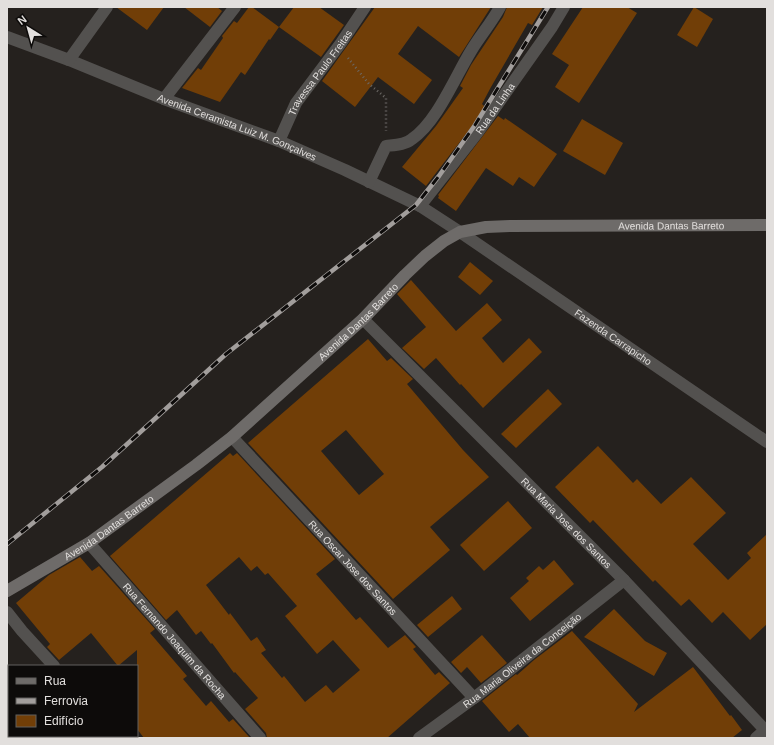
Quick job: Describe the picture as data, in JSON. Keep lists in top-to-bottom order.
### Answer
{
  "streets": {
    "main road": ["Avenida Dantas Barreto"],
    "street": [
      "Travessa Paulo Freitas",
      "Rua da Linha",
      "Avenida Ceramista Luiz M. Gonçalves",
      "Fazenda Carrapicho",
      "Rua Maria Jose dos Santos",
      "Rua Oscar Jose dos Santos",
      "Rua Fernando Joaquim da Rocha",
      "Rua Maria Oliveira da Conceição"
    ]
  },
  "crossings": [
    ["Travessa Paulo Freitas", "Avenida Ceramista Luiz M. Gonçalves"],
    ["Rua da Linha", "Avenida Ceramista Luiz M. Gonçalves"],
    ["Avenida Ceramista Luiz M. Gonçalves", "Avenida Dantas Barreto"],
    ["Avenida Ceramista Luiz M. Gonçalves", "Fazenda Carrapicho"],
    ["Avenida Dantas Barreto", "Fazenda Carrapicho"],
    ["Avenida Dantas Barreto", "Rua Maria Jose dos Santos"],
    ["Avenida Dantas Barreto", "Rua Oscar Jose dos Santos"],
    ["Avenida Dantas Barreto", "Rua Fernando Joaquim da Rocha"],
    ["Rua Maria Jose dos Santos", "Rua Maria Oliveira da Conceição"],
    ["Rua Oscar Jose dos Santos", "Rua Maria Oliveira da Conceição"]
  ],
  "legend": ["Rua", "Ferrovia", "Edifício"],
  "north": "top left"
}
